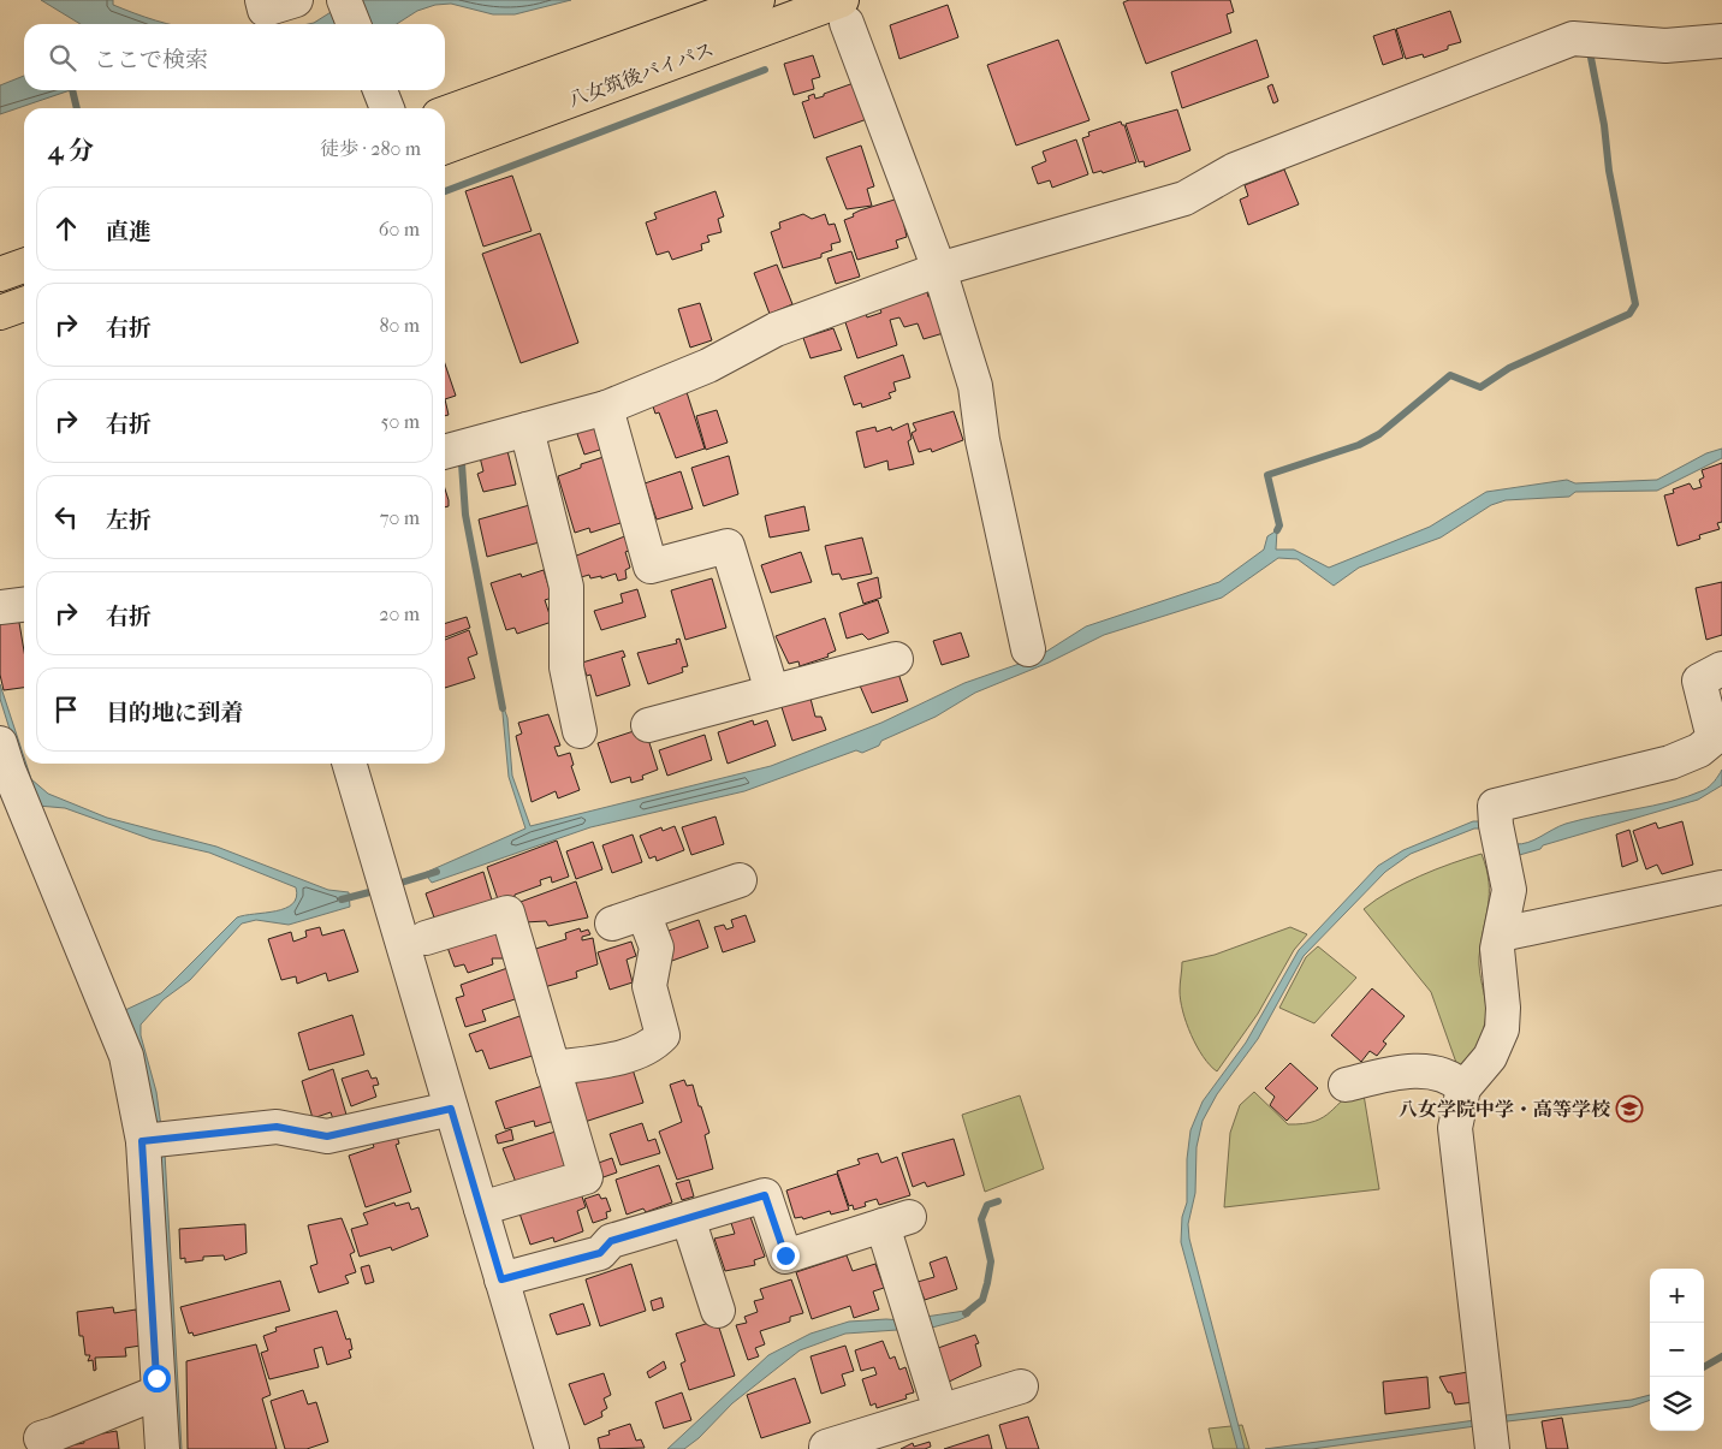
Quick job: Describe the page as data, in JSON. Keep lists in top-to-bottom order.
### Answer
{
  "streets": {
    "highway": ["八女筑後バイパス"]
  },
  "places": {
    "school or university": ["八女学院中学・高等学校"]
  },
  "page": {
    "search": "ここで検索",
    "heading": ["4 分", "徒歩 · 280 m"],
    "list": [
      ["直進", "60 m"],
      ["右折", "80 m"],
      ["右折", "50 m"],
      ["左折", "70 m"],
      ["右折", "20 m"],
      "目的地に到着"
    ],
    "map_buttons": ["+", "−"]
  }
}
